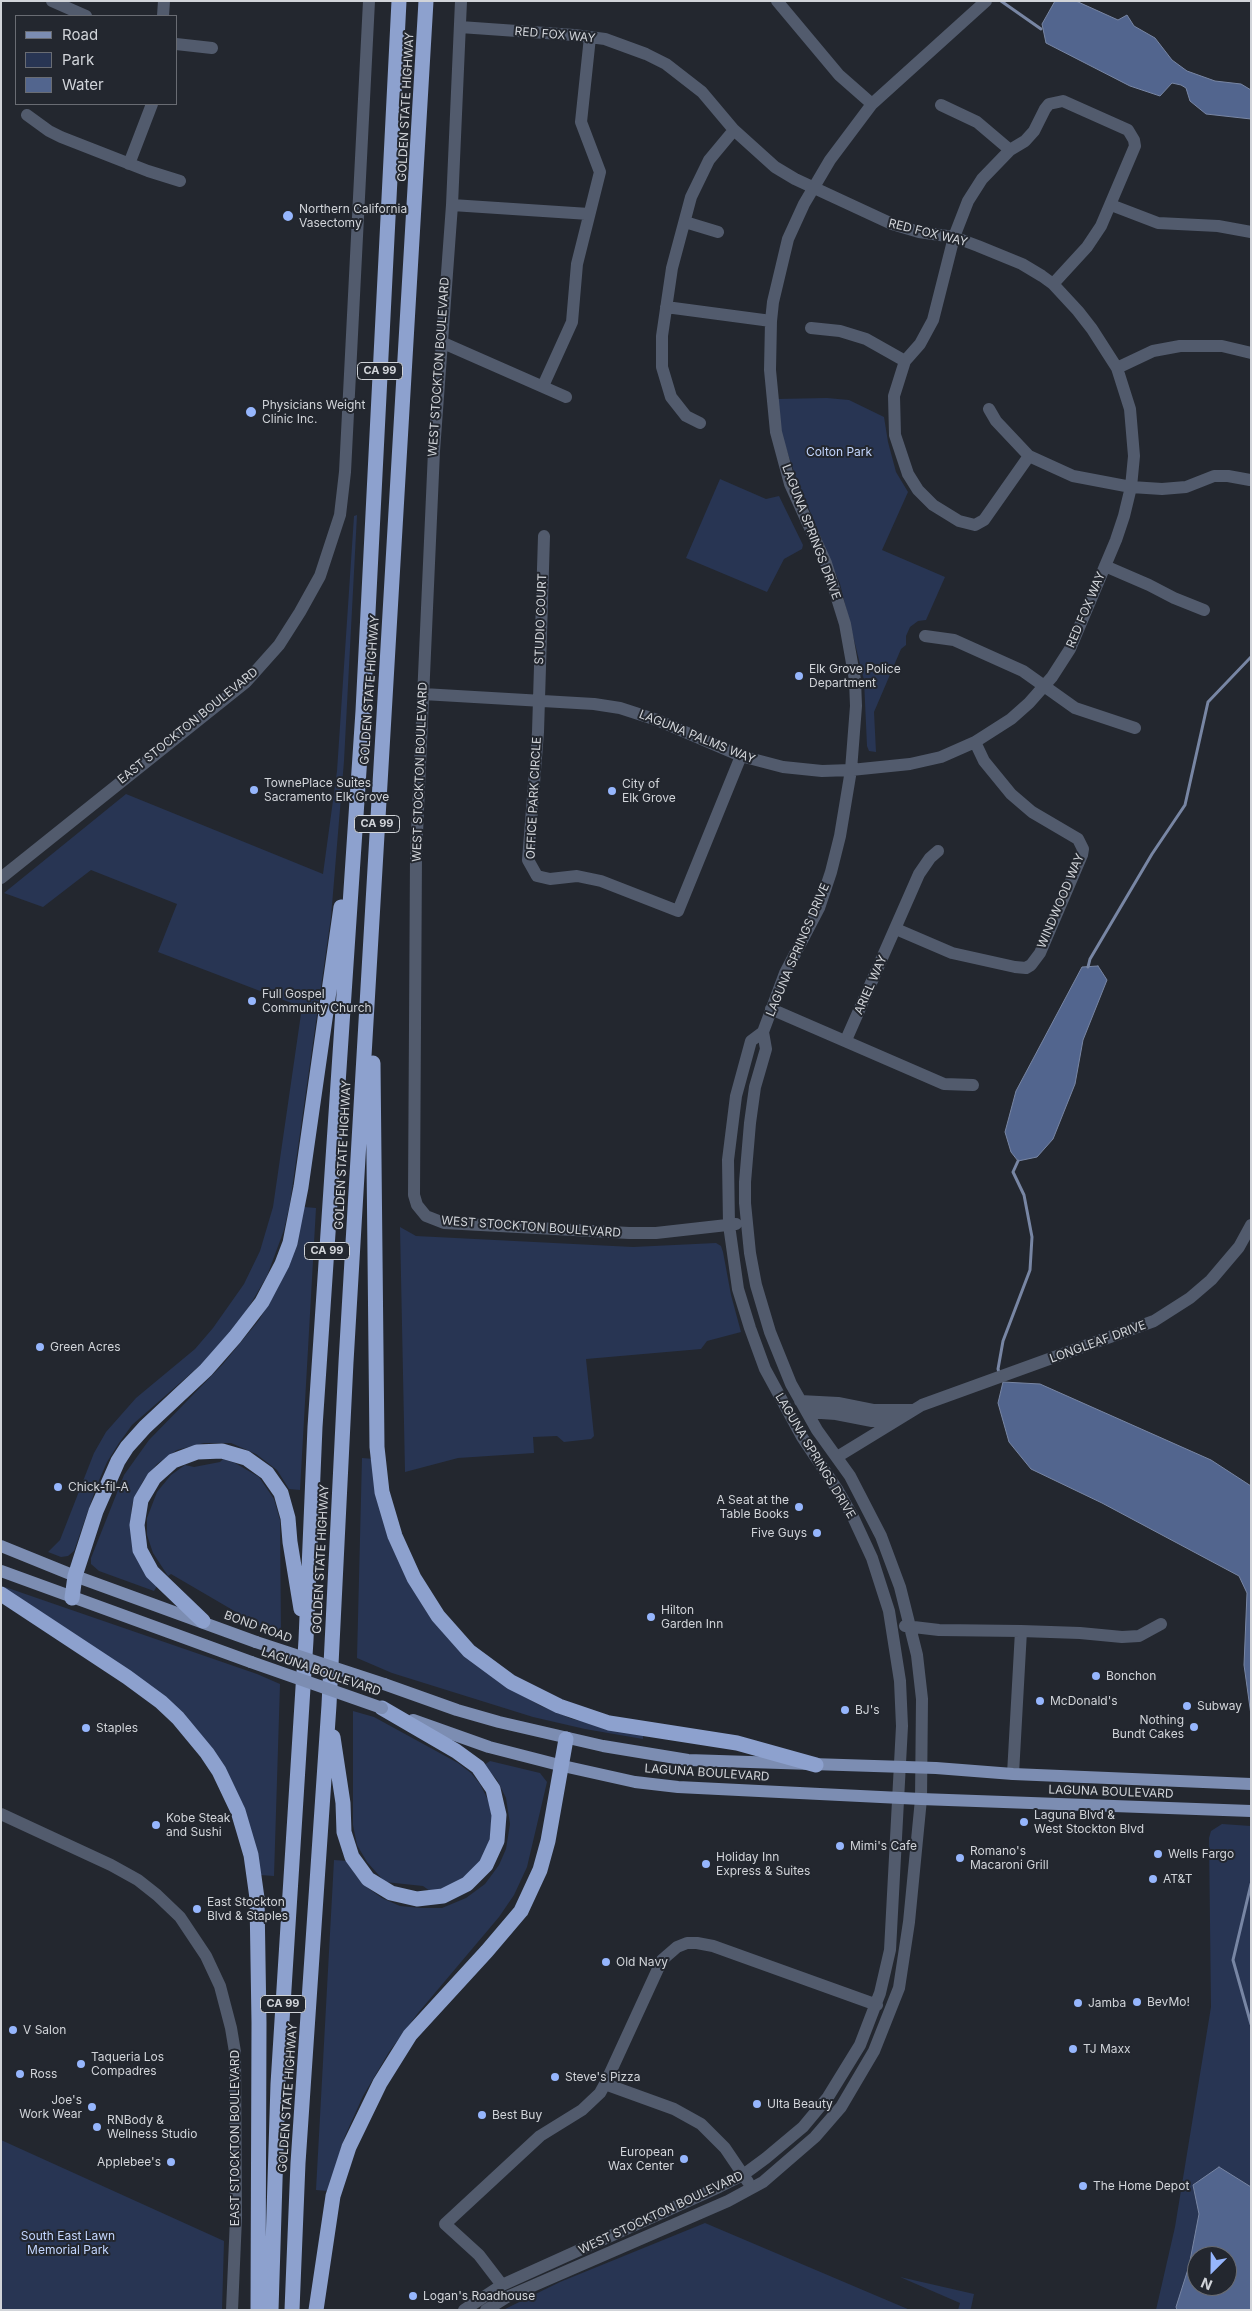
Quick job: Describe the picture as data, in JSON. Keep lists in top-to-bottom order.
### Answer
{
  "streets": {
    "highway": ["GOLDEN STATE HIGHWAY", "CA 99"],
    "main road": ["BOND ROAD", "LAGUNA BOULEVARD"],
    "street": [
      "RED FOX WAY",
      "WEST STOCKTON BOULEVARD",
      "LAGUNA SPRINGS DRIVE",
      "STUDIO COURT",
      "EAST STOCKTON BOULEVARD",
      "LAGUNA PALMS WAY",
      "OFFICE PARK CIRCLE",
      "WINDWOOD WAY",
      "ARIEL WAY",
      "LONGLEAF DRIVE"
    ]
  },
  "crossings": [
    ["RED FOX WAY", "WEST STOCKTON BOULEVARD"],
    ["RED FOX WAY", "LAGUNA SPRINGS DRIVE"],
    ["RED FOX WAY", "LAGUNA PALMS WAY"],
    ["RED FOX WAY", "WINDWOOD WAY"],
    ["WEST STOCKTON BOULEVARD", "LAGUNA SPRINGS DRIVE"],
    ["WEST STOCKTON BOULEVARD", "LAGUNA PALMS WAY"],
    ["WEST STOCKTON BOULEVARD", "LAGUNA BOULEVARD"],
    ["LAGUNA SPRINGS DRIVE", "LAGUNA PALMS WAY"],
    ["LAGUNA SPRINGS DRIVE", "LONGLEAF DRIVE"],
    ["LAGUNA SPRINGS DRIVE", "LAGUNA BOULEVARD"],
    ["STUDIO COURT", "LAGUNA PALMS WAY"],
    ["STUDIO COURT", "OFFICE PARK CIRCLE"],
    ["LAGUNA PALMS WAY", "OFFICE PARK CIRCLE"],
    ["WINDWOOD WAY", "ARIEL WAY"],
    ["BOND ROAD", "LAGUNA BOULEVARD"]
  ],
  "parks": ["Colton Park", "South East Lawn Memorial Park"],
  "places": [
    "Northern California Vasectomy",
    "Physicians Weight Clinic Inc.",
    "Elk Grove Police Department",
    "TownePlace Suites Sacramento Elk Grove",
    "City of Elk Grove",
    "Full Gospel Community Church",
    "Green Acres",
    "Chick-fil-A",
    "A Seat at the Table Books",
    "Five Guys",
    "Hilton Garden Inn",
    "Bonchon",
    "McDonald's",
    "Subway",
    "BJ's",
    "Nothing Bundt Cakes",
    "Staples",
    "Laguna Blvd & West Stockton Blvd",
    "Kobe Steak and Sushi",
    "Mimi's Cafe",
    "Wells Fargo",
    "Romano's Macaroni Grill",
    "Holiday Inn Express & Suites",
    "AT&T",
    "East Stockton Blvd & Staples",
    "Old Navy",
    "BevMo!",
    "Jamba",
    "V Salon",
    "TJ Maxx",
    "Taqueria Los Compadres",
    "Ross",
    "Steve's Pizza",
    "Ulta Beauty",
    "Joe's Work Wear",
    "Best Buy",
    "RNBody & Wellness Studio",
    "European Wax Center",
    "Applebee's",
    "The Home Depot",
    "Logan's Roadhouse"
  ],
  "legend": ["Road", "Park", "Water"],
  "north": "bottom left"
}
